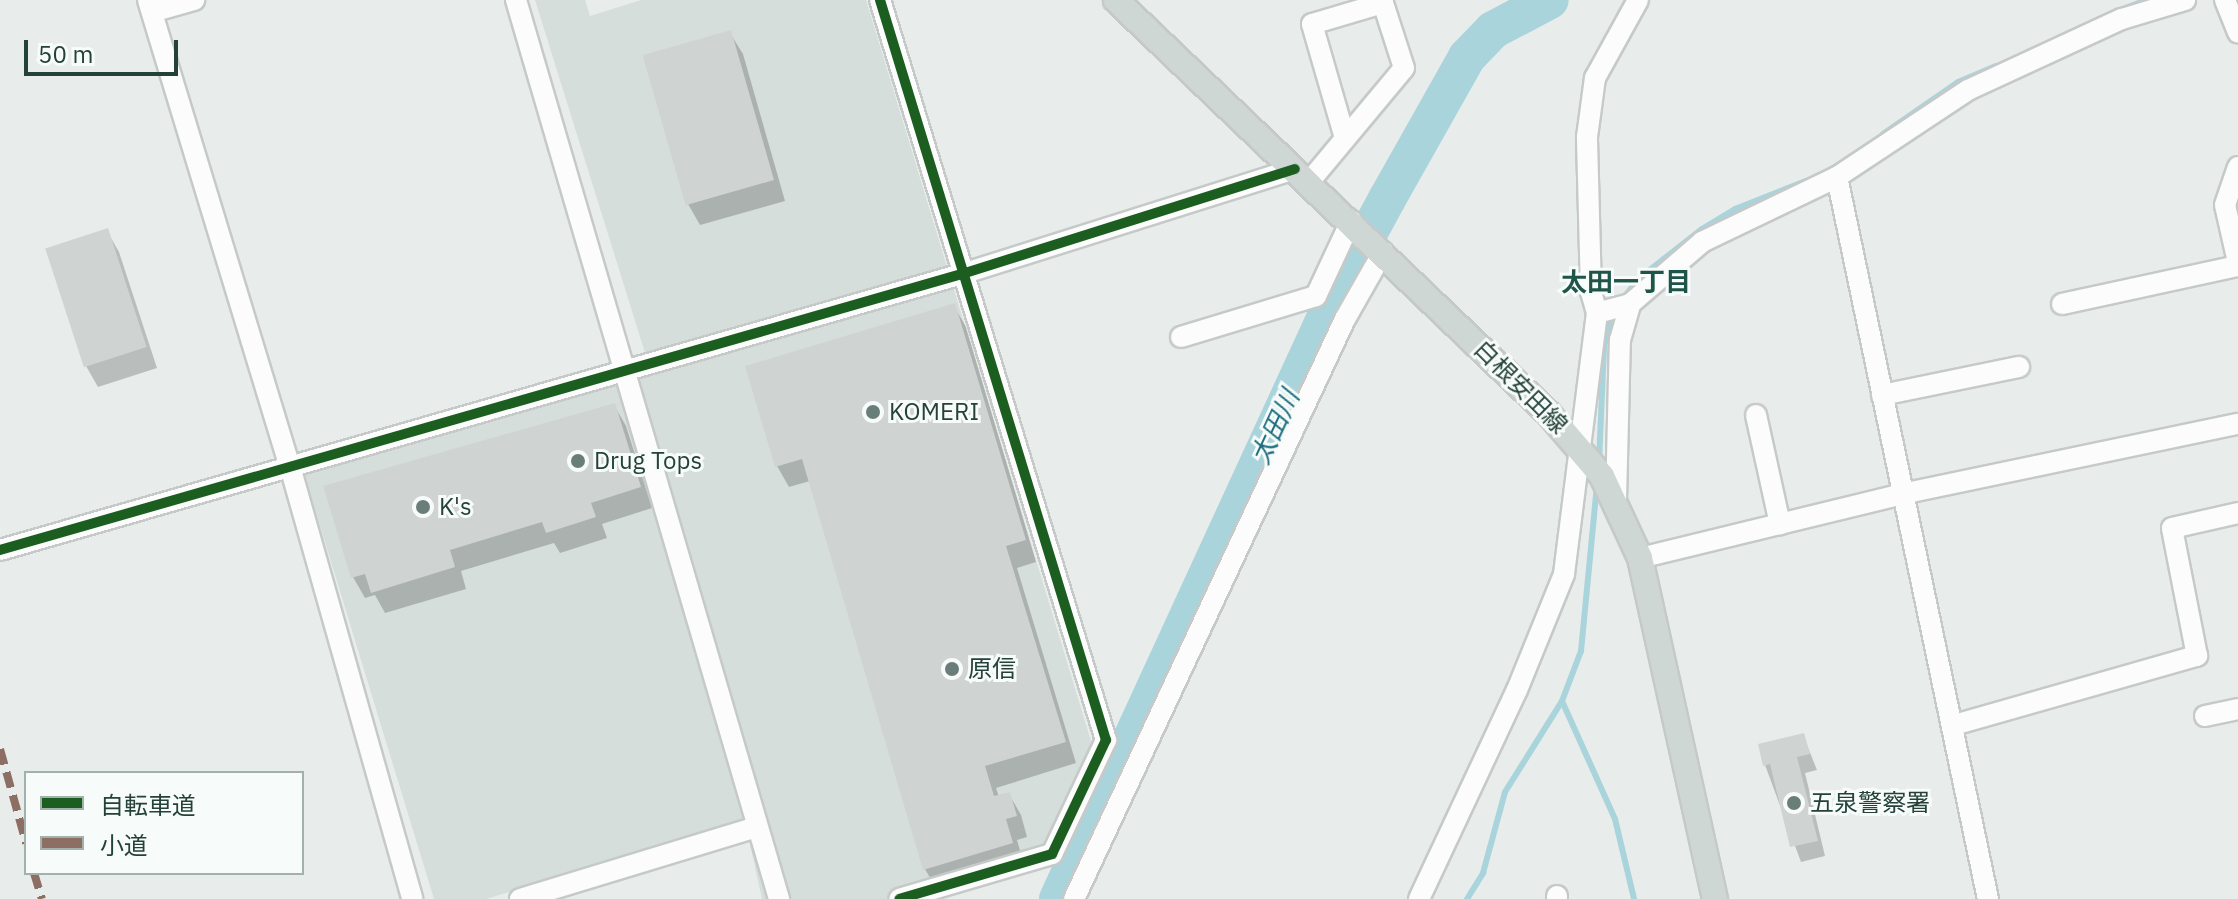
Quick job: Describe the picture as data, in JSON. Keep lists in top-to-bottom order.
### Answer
{
  "streets": {
    "main road": ["白根安田線"]
  },
  "districts": ["太田一丁目"],
  "water": ["太田川"],
  "places": [
    "KOMERI",
    "Drug Tops",
    "K's",
    "原信",
    "五泉警察署"
  ],
  "legend": ["自転車道", "小道"],
  "scale_bar": "50 m"
}
